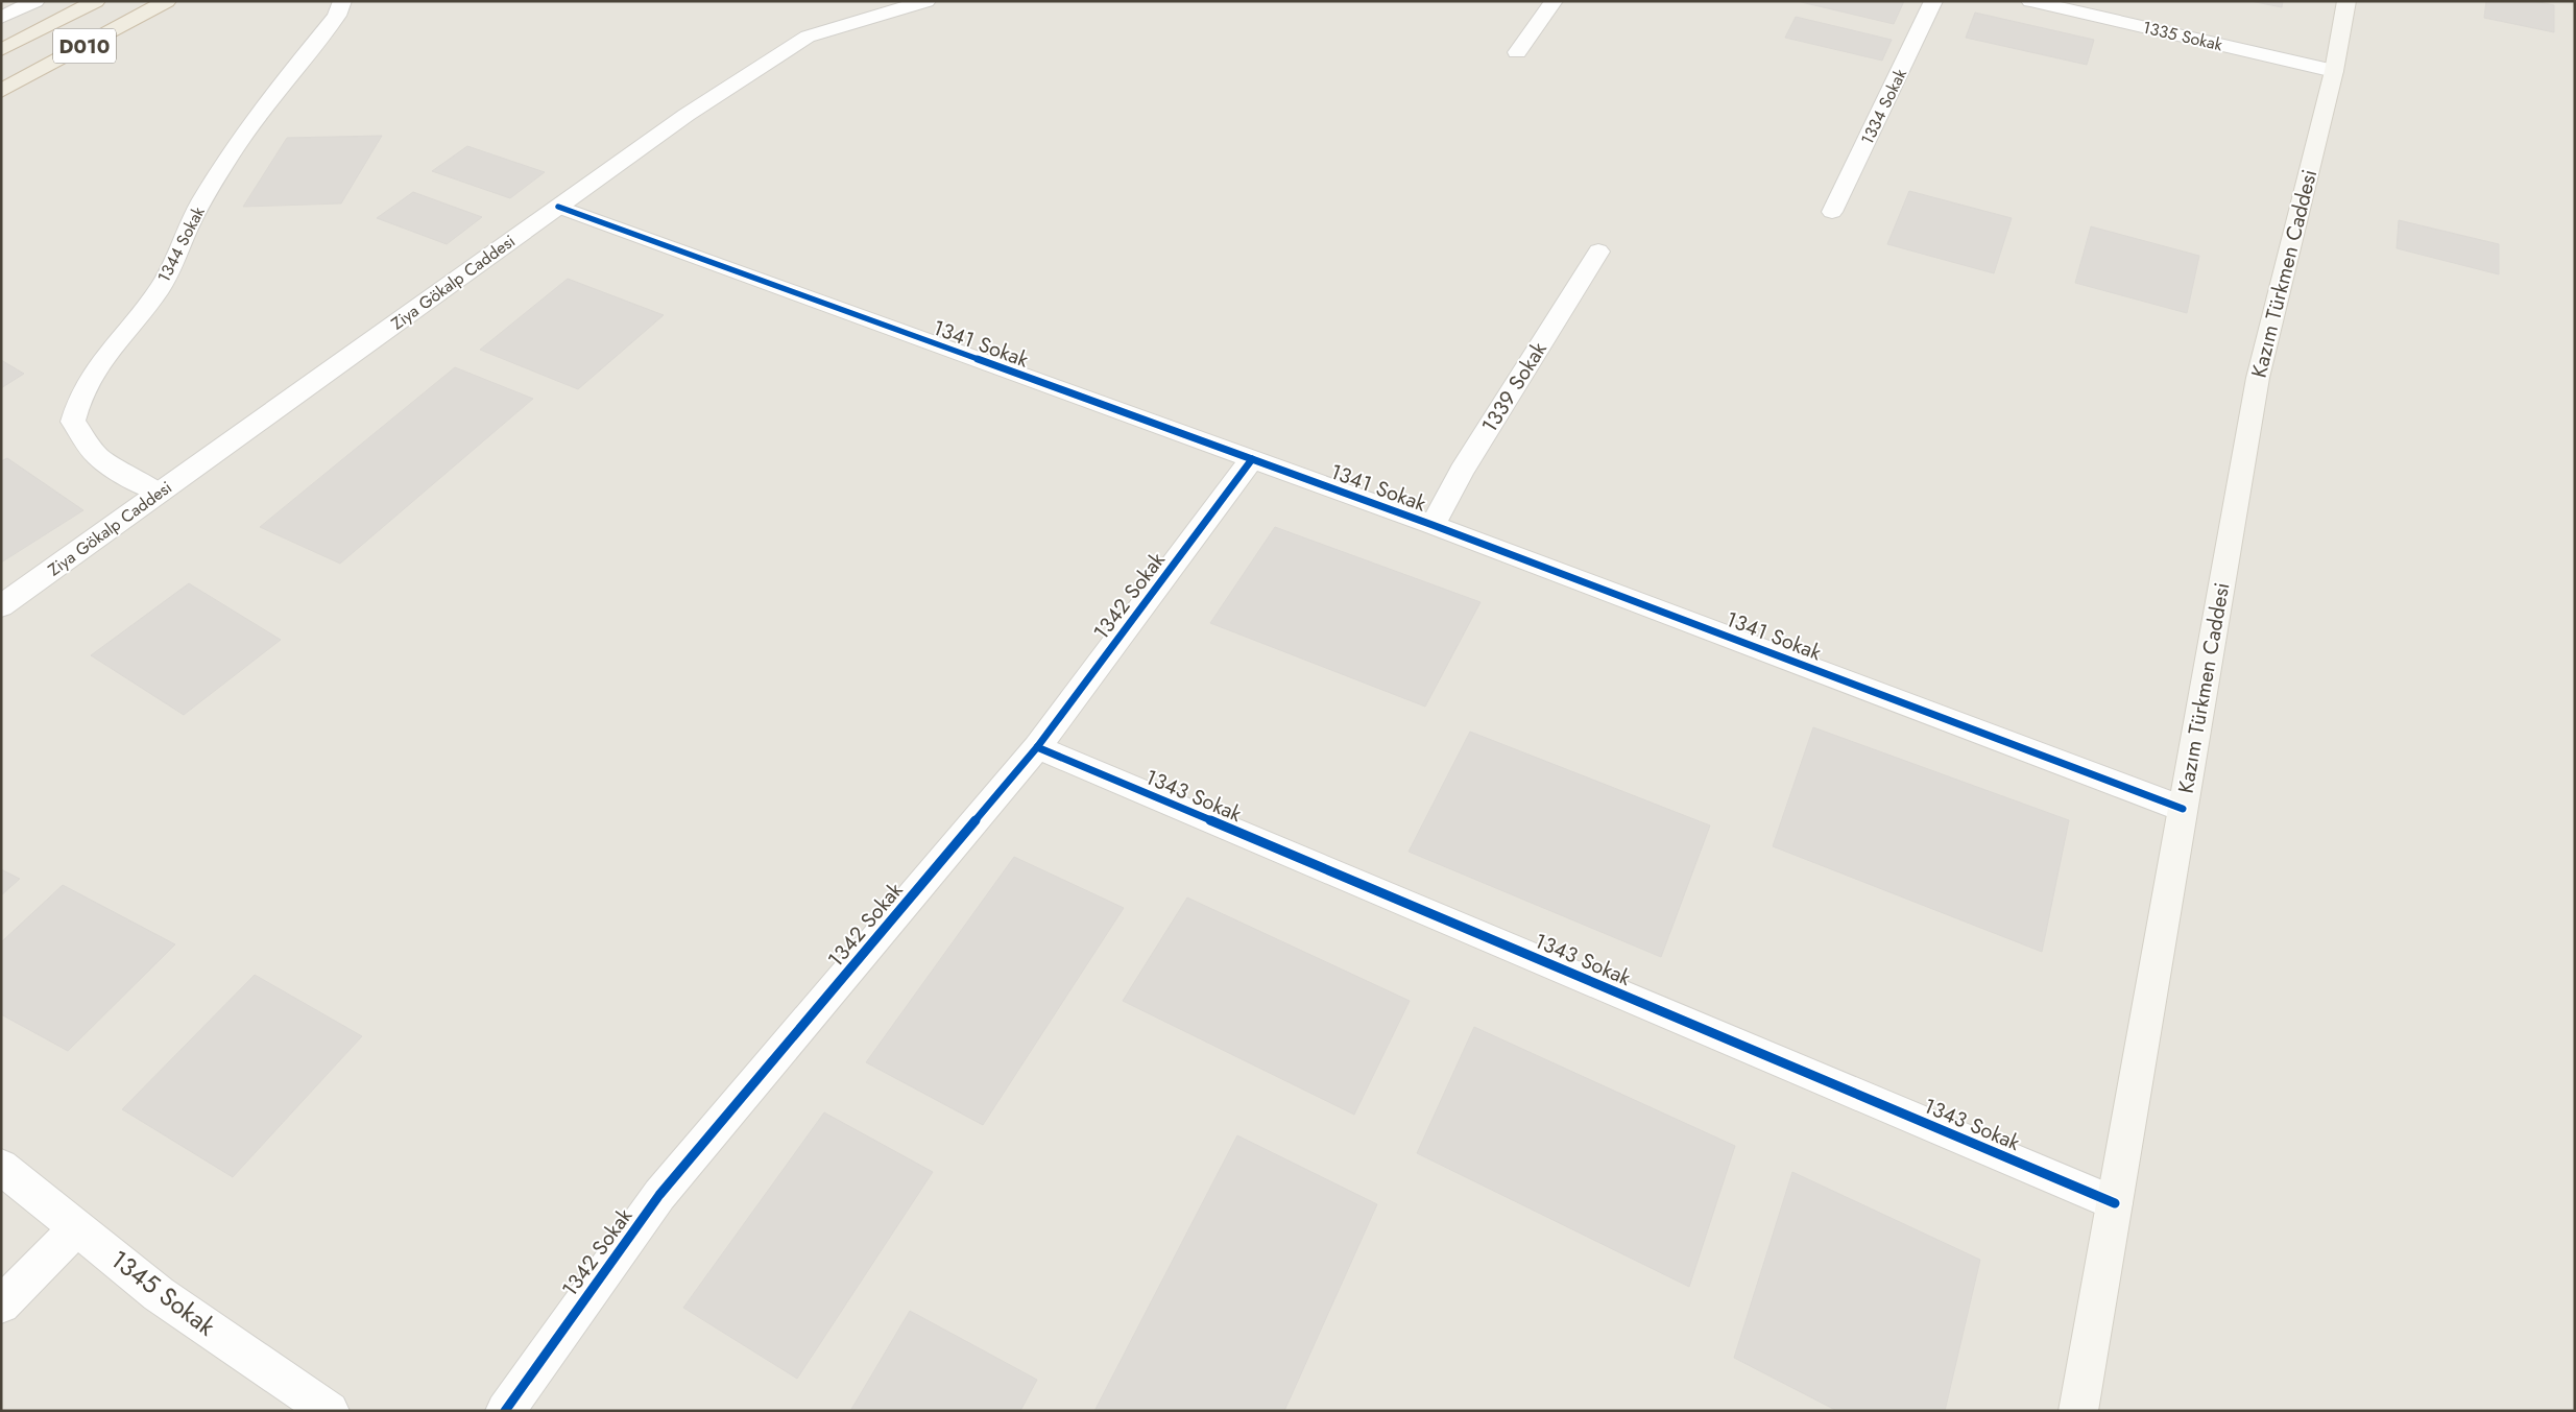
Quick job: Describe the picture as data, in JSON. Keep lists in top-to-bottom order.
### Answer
{
  "streets": {
    "highway": ["D010"],
    "main road": ["Kazım Türkmen Caddesi"],
    "street": [
      "1335 Sokak",
      "1334 Sokak",
      "1344 Sokak",
      "Ziya Gökalp Caddesi",
      "1341 Sokak",
      "1339 Sokak",
      "1342 Sokak",
      "1343 Sokak",
      "1345 Sokak"
    ]
  },
  "crossings": [
    ["1335 Sokak", "Kazım Türkmen Caddesi"],
    ["1344 Sokak", "Ziya Gökalp Caddesi"],
    ["Kazım Türkmen Caddesi", "1341 Sokak"],
    ["Kazım Türkmen Caddesi", "1343 Sokak"],
    ["Ziya Gökalp Caddesi", "1341 Sokak"],
    ["1341 Sokak", "1339 Sokak"],
    ["1341 Sokak", "1342 Sokak"],
    ["1342 Sokak", "1343 Sokak"]
  ]
}
